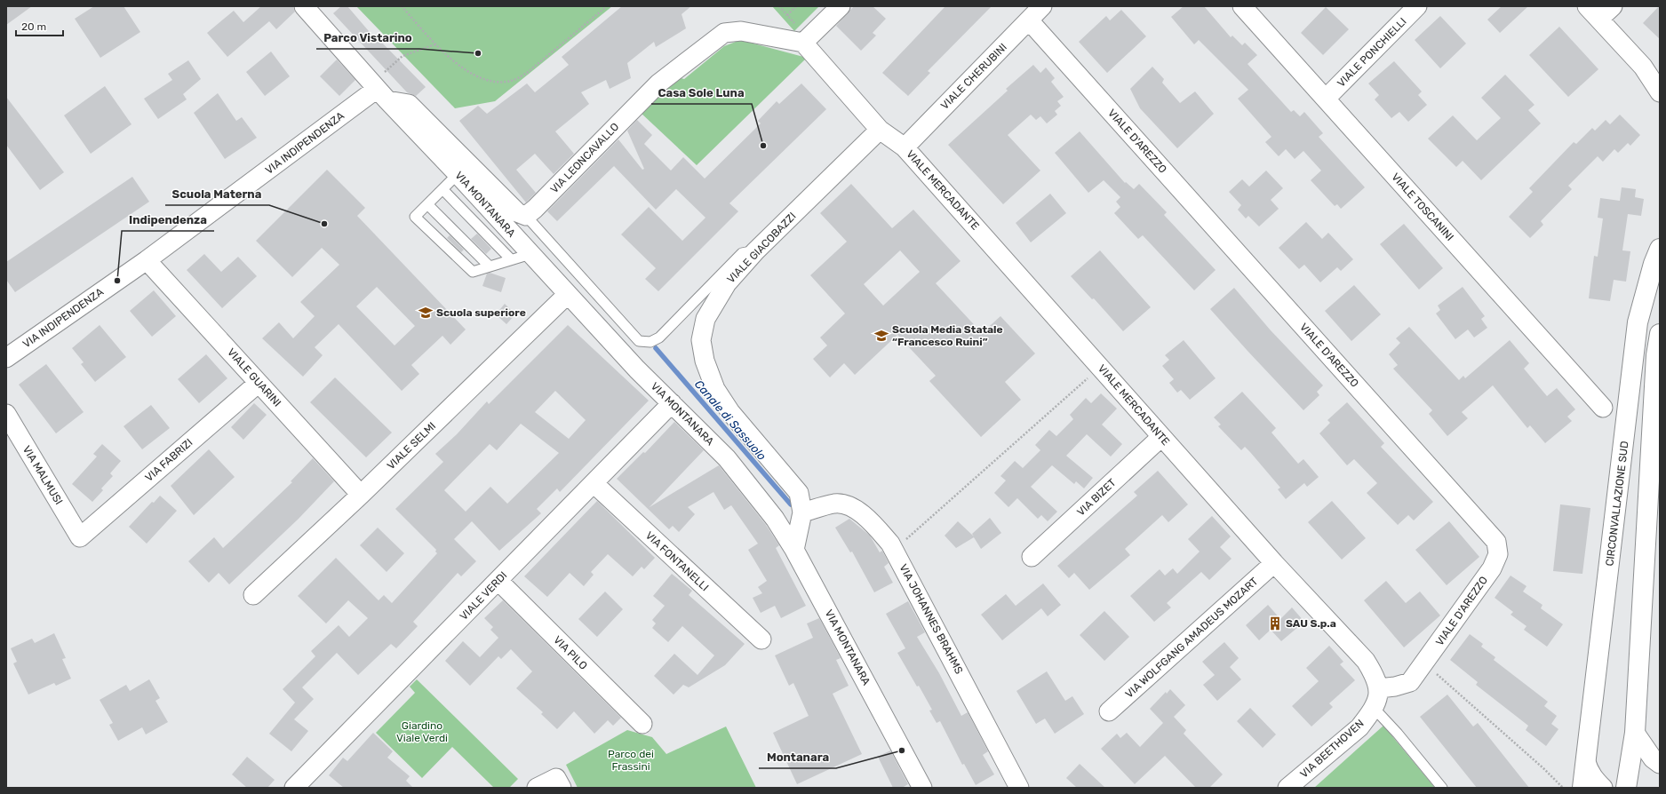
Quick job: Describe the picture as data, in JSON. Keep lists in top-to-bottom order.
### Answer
{
  "streets": {
    "main road": ["CIRCONVALLAZIONE SUD"],
    "street": [
      "VIALE PONCHIELLI",
      "VIALE CHERUBINI",
      "VIALE D'AREZZO",
      "VIA INDIPENDENZA",
      "VIA LEONCAVALLO",
      "VIALE MERCADANTE",
      "VIA MONTANARA",
      "VIALE TOSCANINI",
      "VIALE GIACOBAZZI",
      "VIALE GUARINI",
      "VIALE SELMI",
      "VIA FABRIZI",
      "VIA MALMUSI",
      "VIA BIZET",
      "VIA FONTANELLI",
      "VIALE VERDI",
      "VIA JOHANNES BRAHMS",
      "VIA WOLFGANG AMADEUS MOZART",
      "VIA PILO",
      "VIA BEETHOVEN"
    ]
  },
  "crossings": [
    ["VIALE PONCHIELLI", "VIALE TOSCANINI"],
    ["VIALE CHERUBINI", "VIALE D'AREZZO"],
    ["VIALE CHERUBINI", "VIALE MERCADANTE"],
    ["VIALE D'AREZZO", "VIALE MERCADANTE"],
    ["VIALE D'AREZZO", "VIA BEETHOVEN"],
    ["VIA INDIPENDENZA", "VIA MONTANARA"],
    ["VIA INDIPENDENZA", "VIALE GUARINI"],
    ["VIALE MERCADANTE", "VIALE GIACOBAZZI"],
    ["VIALE MERCADANTE", "VIA BIZET"],
    ["VIALE MERCADANTE", "VIA WOLFGANG AMADEUS MOZART"],
    ["VIALE MERCADANTE", "VIA BEETHOVEN"],
    ["VIA MONTANARA", "VIALE GIACOBAZZI"],
    ["VIA MONTANARA", "VIALE SELMI"],
    ["VIA MONTANARA", "VIALE VERDI"],
    ["VIALE GIACOBAZZI", "VIA JOHANNES BRAHMS"],
    ["VIALE GUARINI", "VIALE SELMI"],
    ["VIALE GUARINI", "VIA FABRIZI"],
    ["VIA FABRIZI", "VIA MALMUSI"],
    ["VIA FONTANELLI", "VIALE VERDI"],
    ["VIALE VERDI", "VIA PILO"]
  ],
  "water": ["Canale di Sassuolo"],
  "parks": ["Giardino Viale Verdi", "Parco dei Frassini"],
  "places": {
    "other": [
      "Parco Vistarino",
      "Casa Sole Luna",
      "Scuola Materna",
      "Indipendenza",
      "Montanara"
    ],
    "school or university": ["Scuola superiore", "Scuola Media Statale “Francesco Ruini”"],
    "building": ["SAU S.p.a"]
  },
  "scale_bar": "20 m"
}
